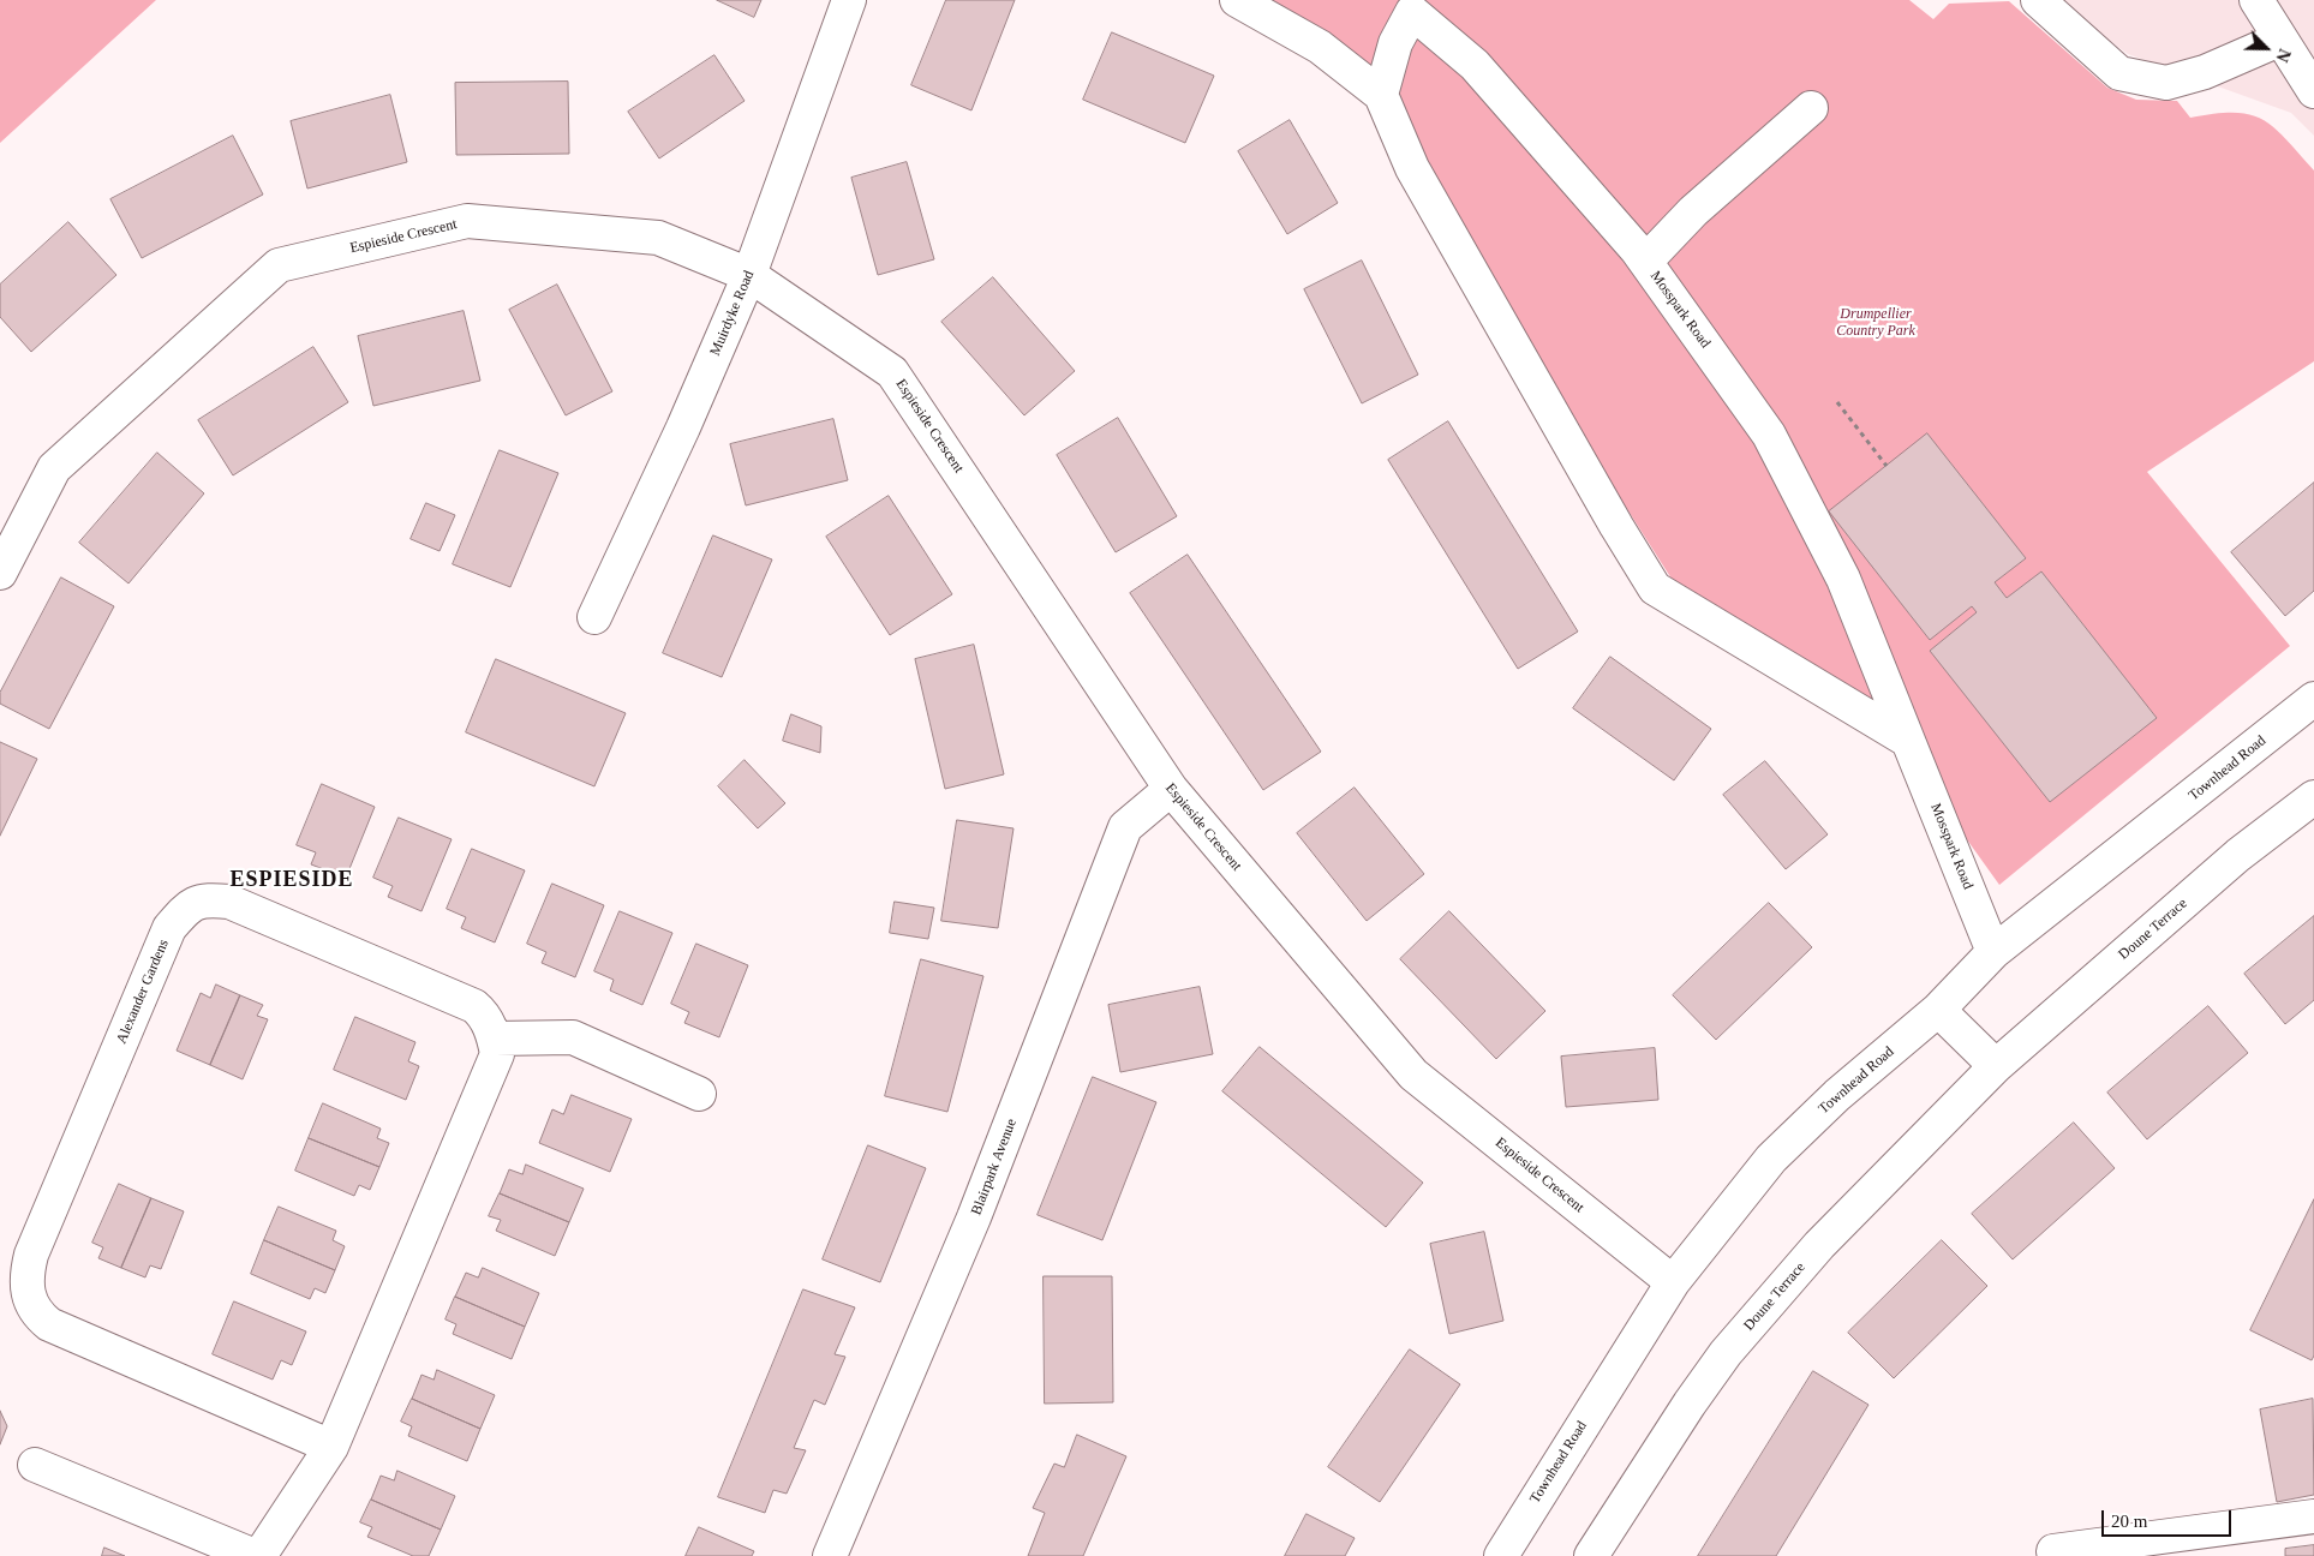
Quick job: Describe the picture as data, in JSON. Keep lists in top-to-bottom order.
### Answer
{
  "streets": {
    "street": [
      "Espieside Crescent",
      "Mosspark Road",
      "Muirdyke Road",
      "Townhead Road",
      "Doune Terrace",
      "Alexander Gardens",
      "Blairpark Avenue"
    ]
  },
  "crossings": [
    ["Espieside Crescent", "Muirdyke Road"],
    ["Espieside Crescent", "Townhead Road"],
    ["Espieside Crescent", "Blairpark Avenue"],
    ["Mosspark Road", "Townhead Road"]
  ],
  "districts": ["ESPIESIDE"],
  "parks": ["Drumpellier Country Park"],
  "scale_bar": "20 m",
  "north": "bottom right"
}
